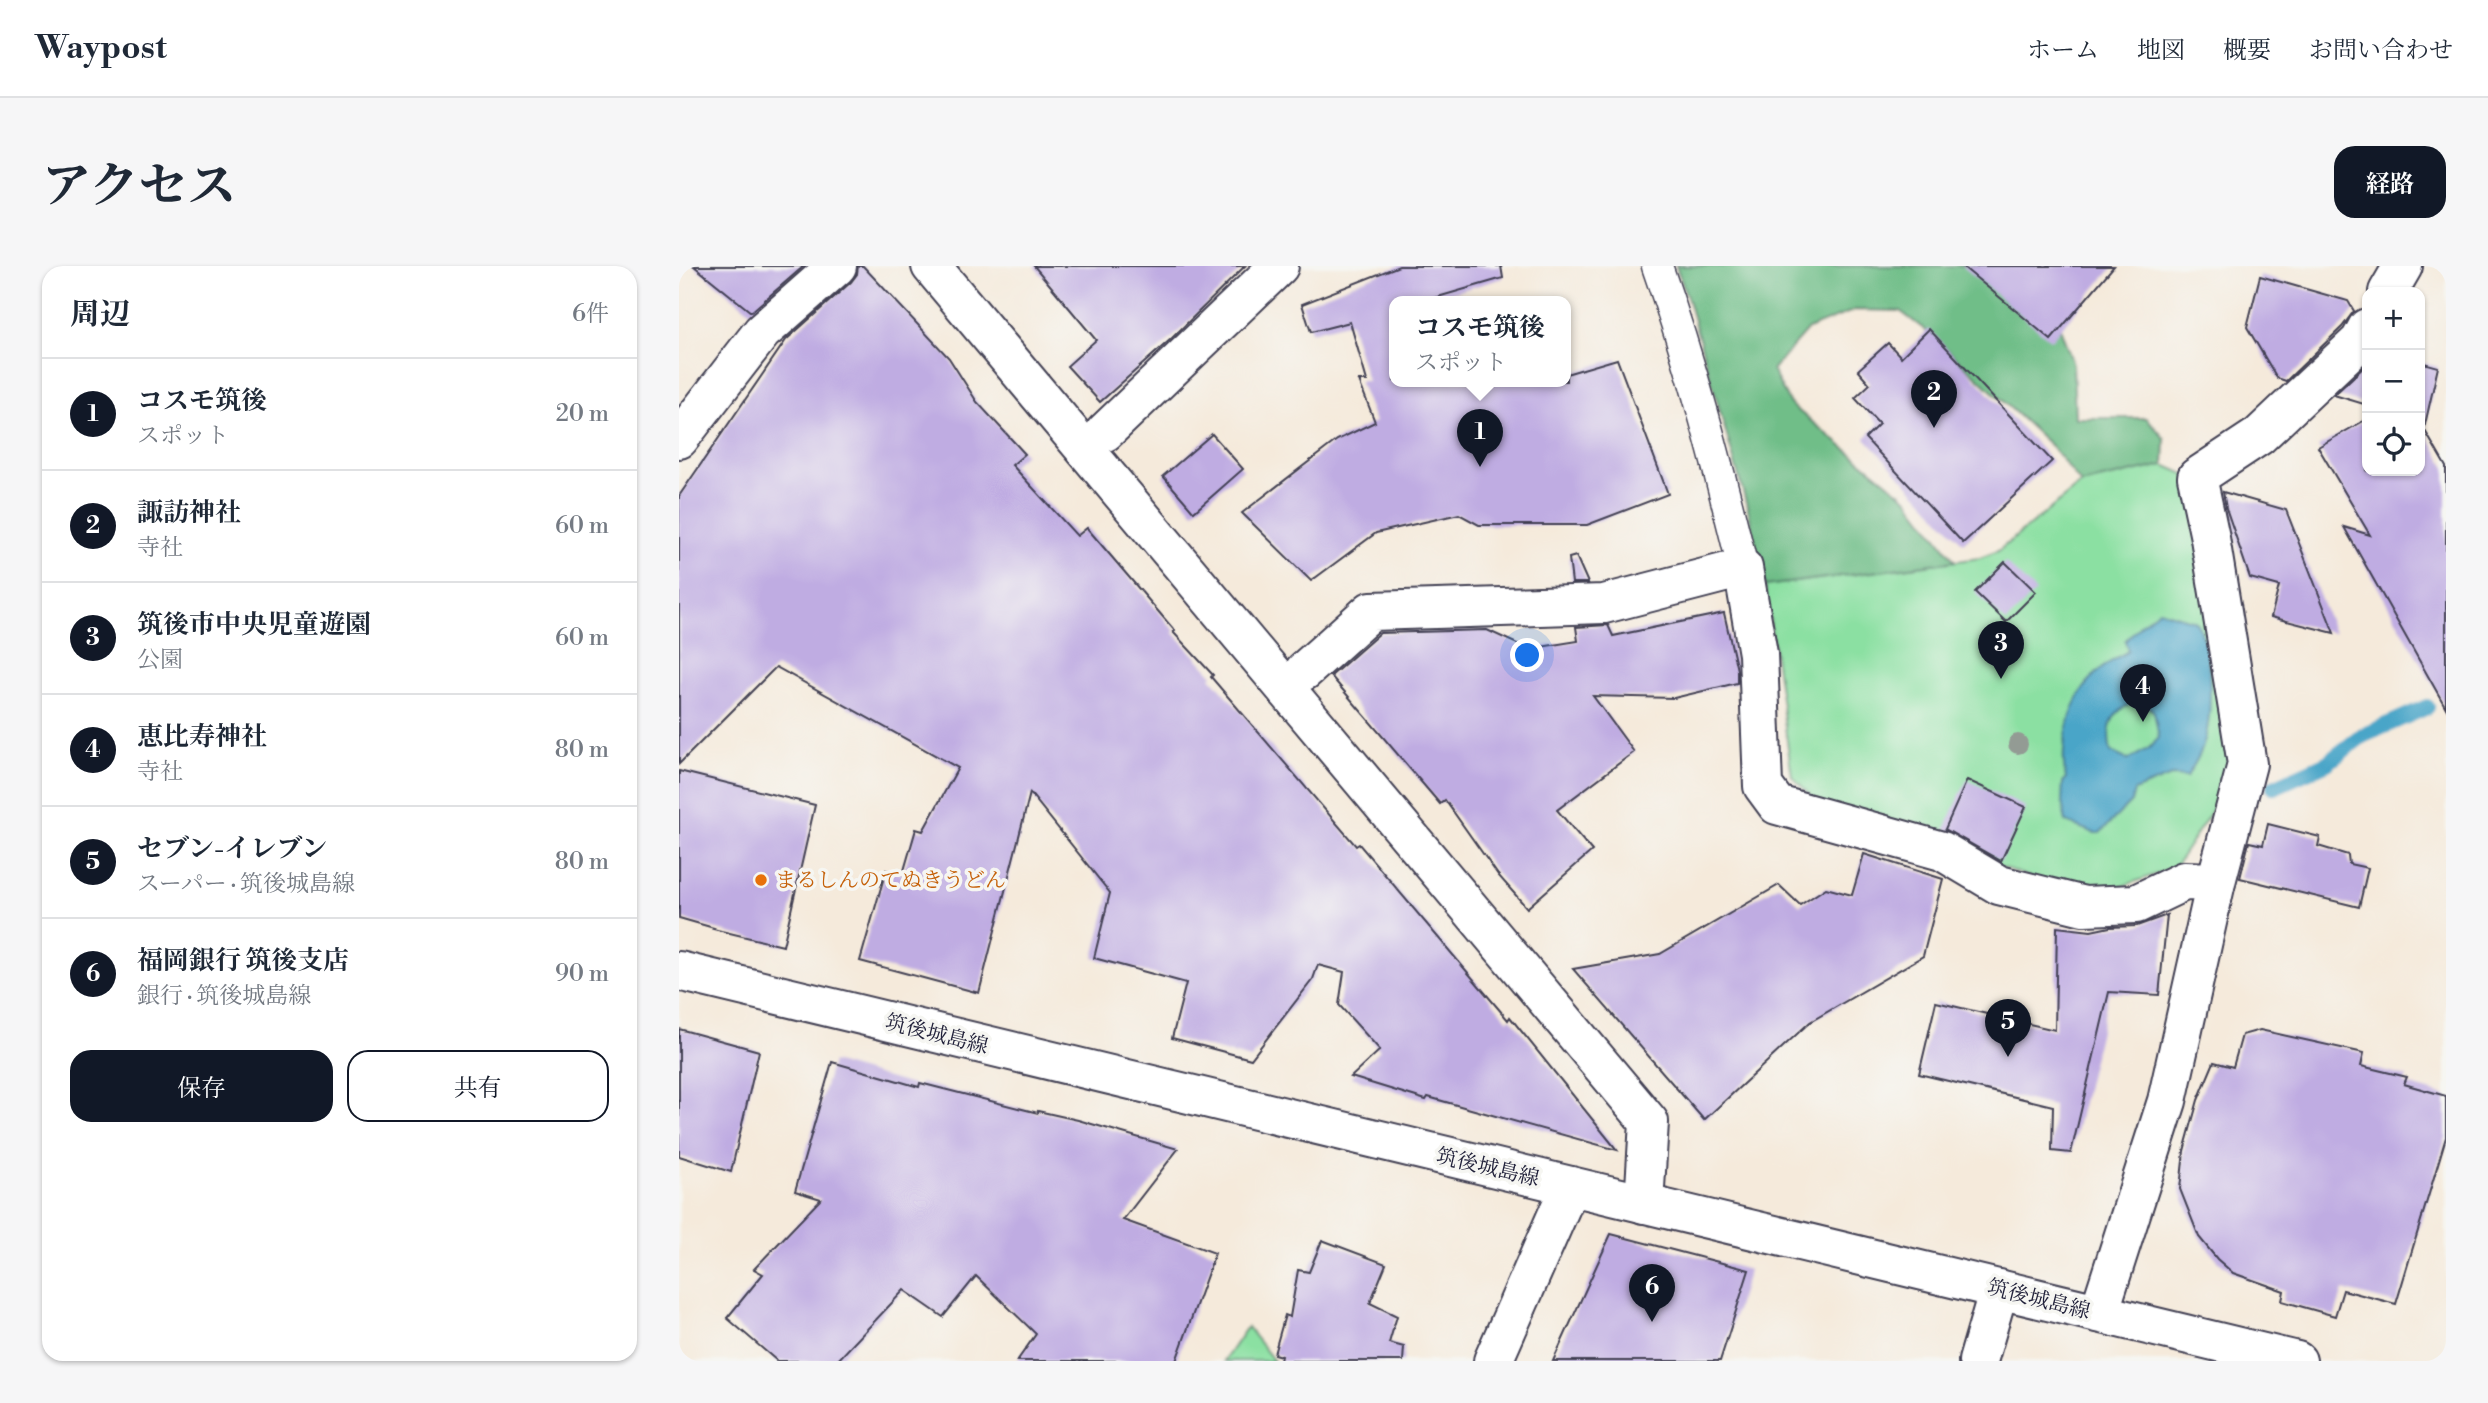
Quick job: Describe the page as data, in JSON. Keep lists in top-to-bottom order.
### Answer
{
  "streets": {
    "street": ["筑後城島線"]
  },
  "places": ["まるしんのてぬきうどん"],
  "page": {
    "header": "Waypost",
    "nav": [
      "ホーム",
      "地図",
      "概要",
      "お問い合わせ"
    ],
    "title": "アクセス",
    "buttons": [
      "経路",
      ["保存", "共有"]
    ],
    "heading": ["周辺", "6件"],
    "map_buttons": ["+", "−"],
    "popup": ["コスモ筑後", "スポット"],
    "list": [
      {
        "mark": "1",
        "name": "コスモ筑後",
        "note": "スポット",
        "value": "20 m"
      },
      {
        "mark": "2",
        "name": "諏訪神社",
        "note": "寺社",
        "value": "60 m"
      },
      {
        "mark": "3",
        "name": "筑後市中央児童遊園",
        "note": "公園",
        "value": "60 m"
      },
      {
        "mark": "4",
        "name": "恵比寿神社",
        "note": "寺社",
        "value": "80 m"
      },
      {
        "mark": "5",
        "name": "セブン-イレブン",
        "note": "スーパー · 筑後城島線",
        "value": "80 m"
      },
      {
        "mark": "6",
        "name": "福岡銀行 筑後支店",
        "note": "銀行 · 筑後城島線",
        "value": "90 m"
      }
    ],
    "pins": [
      "2",
      "1",
      "3",
      "4",
      "5",
      "6"
    ]
  }
}
